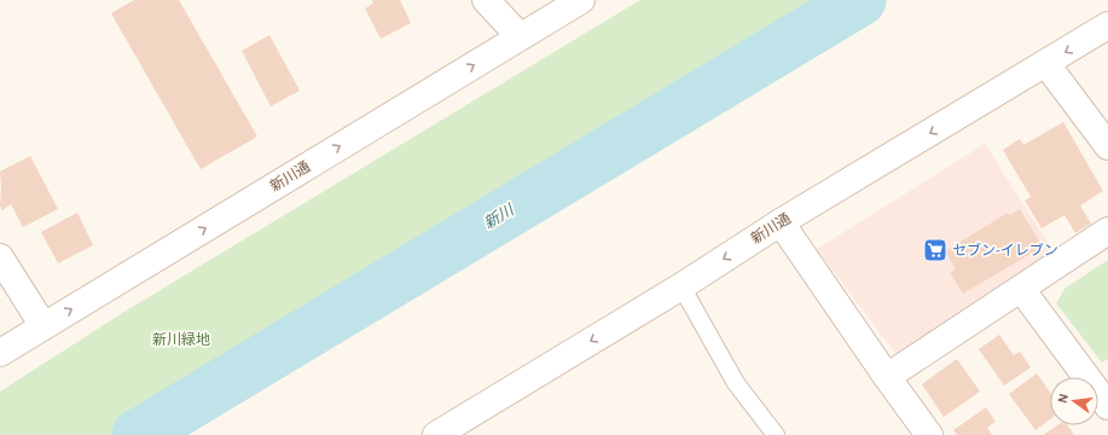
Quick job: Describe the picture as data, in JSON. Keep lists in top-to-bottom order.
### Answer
{
  "streets": {
    "street": ["新川通"]
  },
  "water": ["新川"],
  "parks": ["新川緑地"],
  "places": {
    "supermarket": ["セブン-イレブン"]
  },
  "north": "left"
}
